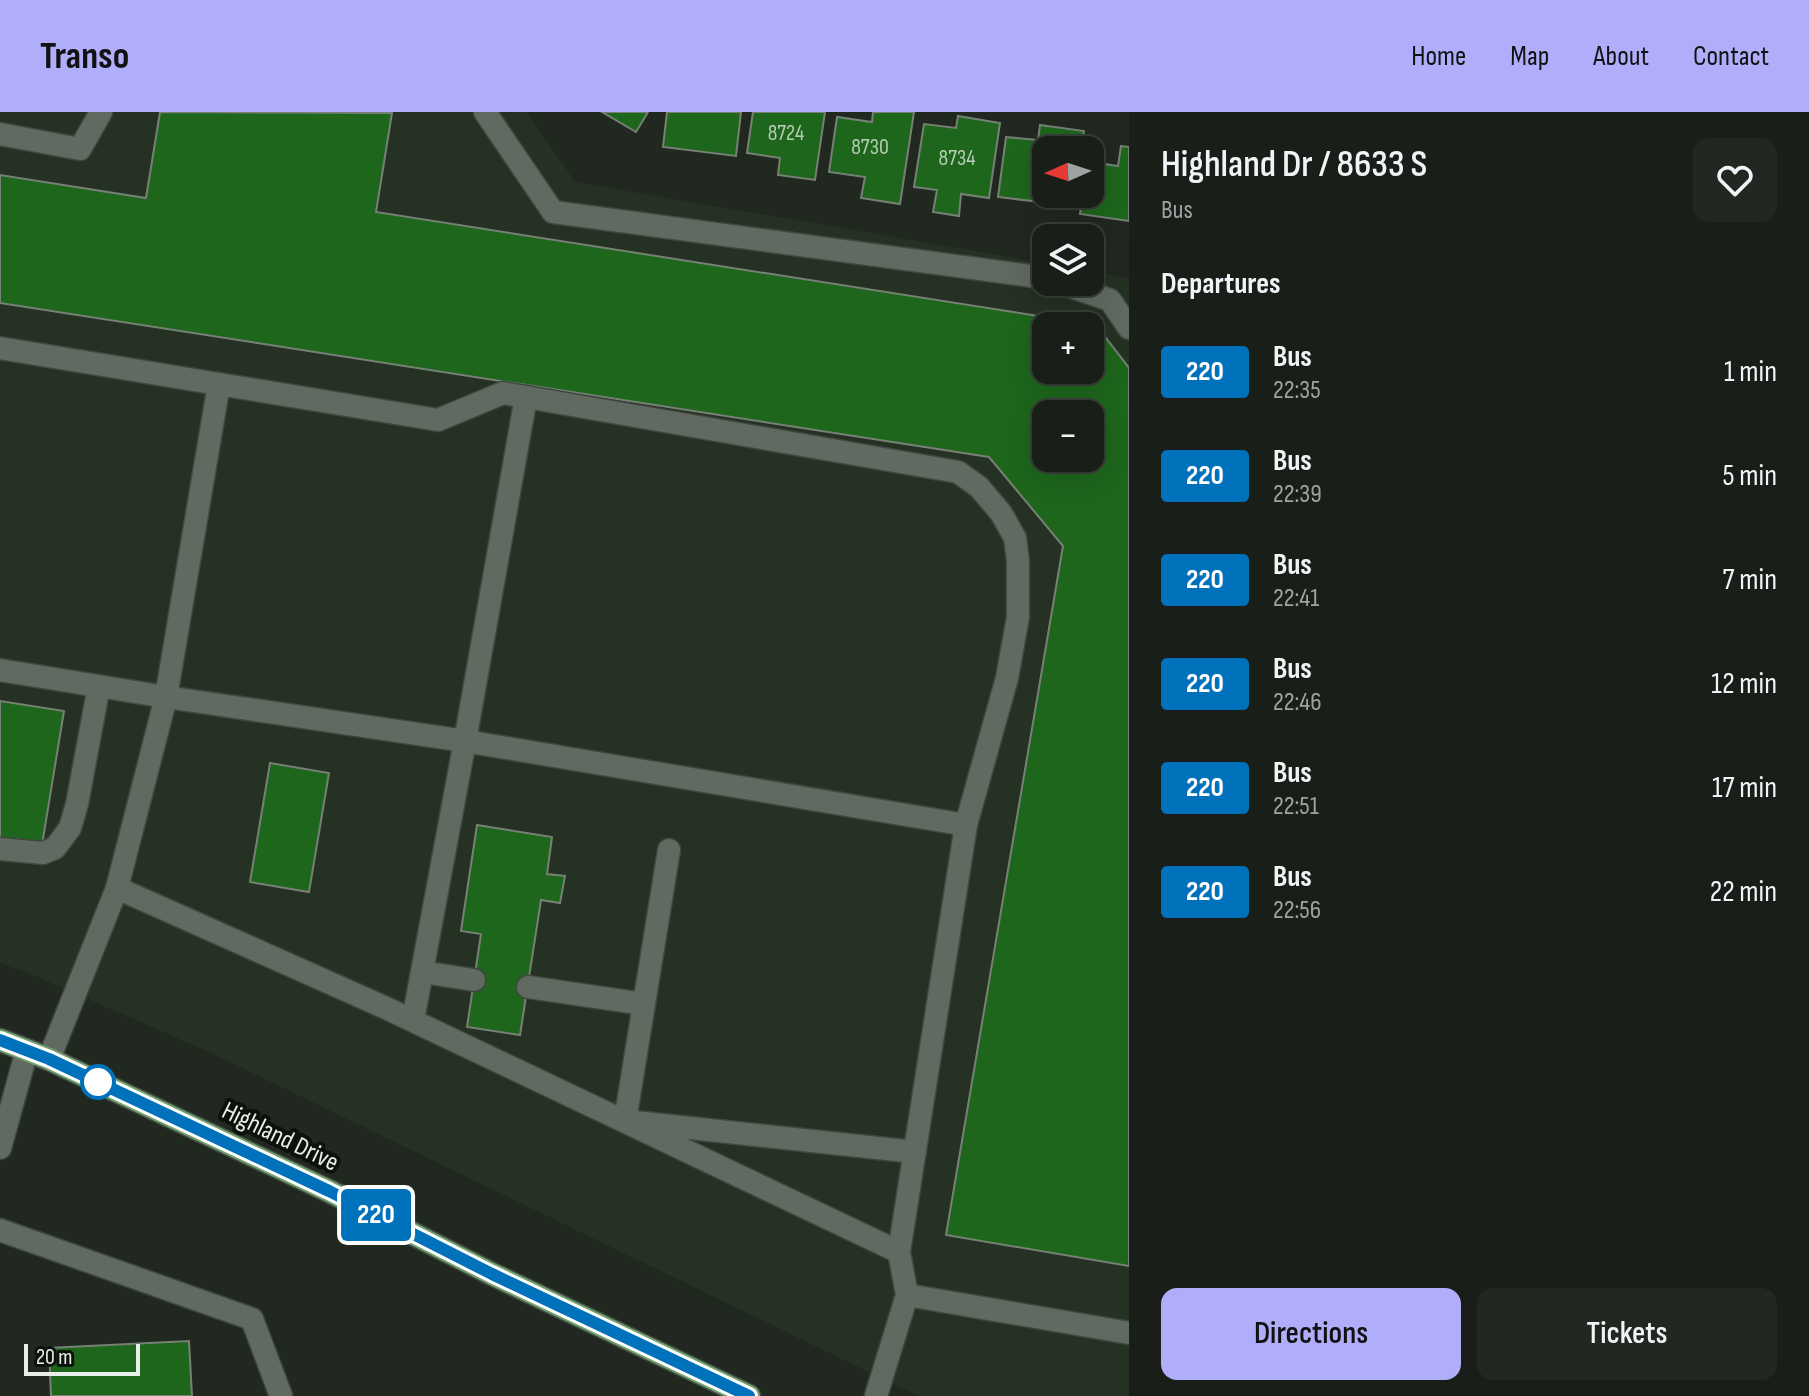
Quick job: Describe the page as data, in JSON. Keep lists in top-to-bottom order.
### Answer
{
  "streets": {
    "main road": ["Highland Drive"]
  },
  "lines": ["bus line 220"],
  "house_numbers": ["8724", "8730", "8734"],
  "scale_bar": "20 m",
  "north": "left",
  "page": {
    "header": "Transo",
    "nav": [
      "Home",
      "Map",
      "About",
      "Contact"
    ],
    "on_map": "220",
    "heading": [
      ["Highland Dr / 8633 S", "Bus"],
      "Departures"
    ],
    "map_buttons": ["+", "−"],
    "list": [
      {
        "mark": "220",
        "name": "Bus",
        "note": "22:35",
        "value": "1 min"
      },
      {
        "mark": "220",
        "name": "Bus",
        "note": "22:39",
        "value": "5 min"
      },
      {
        "mark": "220",
        "name": "Bus",
        "note": "22:41",
        "value": "7 min"
      },
      {
        "mark": "220",
        "name": "Bus",
        "note": "22:46",
        "value": "12 min"
      },
      {
        "mark": "220",
        "name": "Bus",
        "note": "22:51",
        "value": "17 min"
      },
      {
        "mark": "220",
        "name": "Bus",
        "note": "22:56",
        "value": "22 min"
      }
    ],
    "buttons": ["Directions", "Tickets"],
    "scale": "20 m"
  }
}
